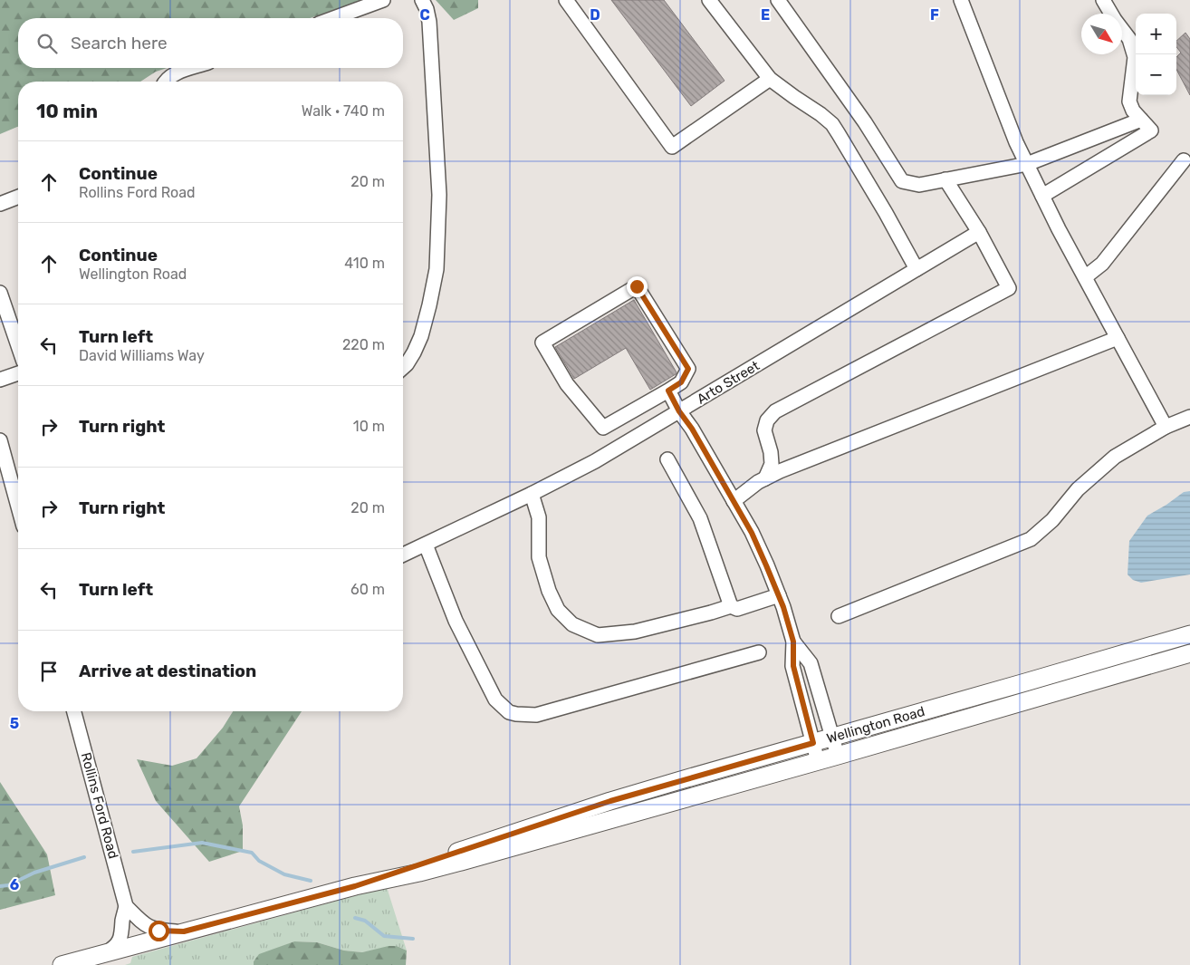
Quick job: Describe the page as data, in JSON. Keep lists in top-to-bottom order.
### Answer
{
  "streets": {
    "main road": ["Wellington Road"],
    "street": ["Arto Street", "Rollins Ford Road"]
  },
  "crossings": [
    ["Wellington Road", "Rollins Ford Road"]
  ],
  "north": "bottom right",
  "page": {
    "map_buttons": ["+", "−"],
    "search": "Search here",
    "heading": ["10 min", "Walk · 740 m"],
    "list": [
      ["Continue", "Rollins Ford Road", "20 m"],
      ["Continue", "Wellington Road", "410 m"],
      ["Turn left", "David Williams Way", "220 m"],
      ["Turn right", "10 m"],
      ["Turn right", "20 m"],
      ["Turn left", "60 m"],
      "Arrive at destination"
    ]
  },
  "grid": {
    "columns": [
      "C",
      "D",
      "E",
      "F"
    ],
    "rows": ["5", "6"]
  }
}
